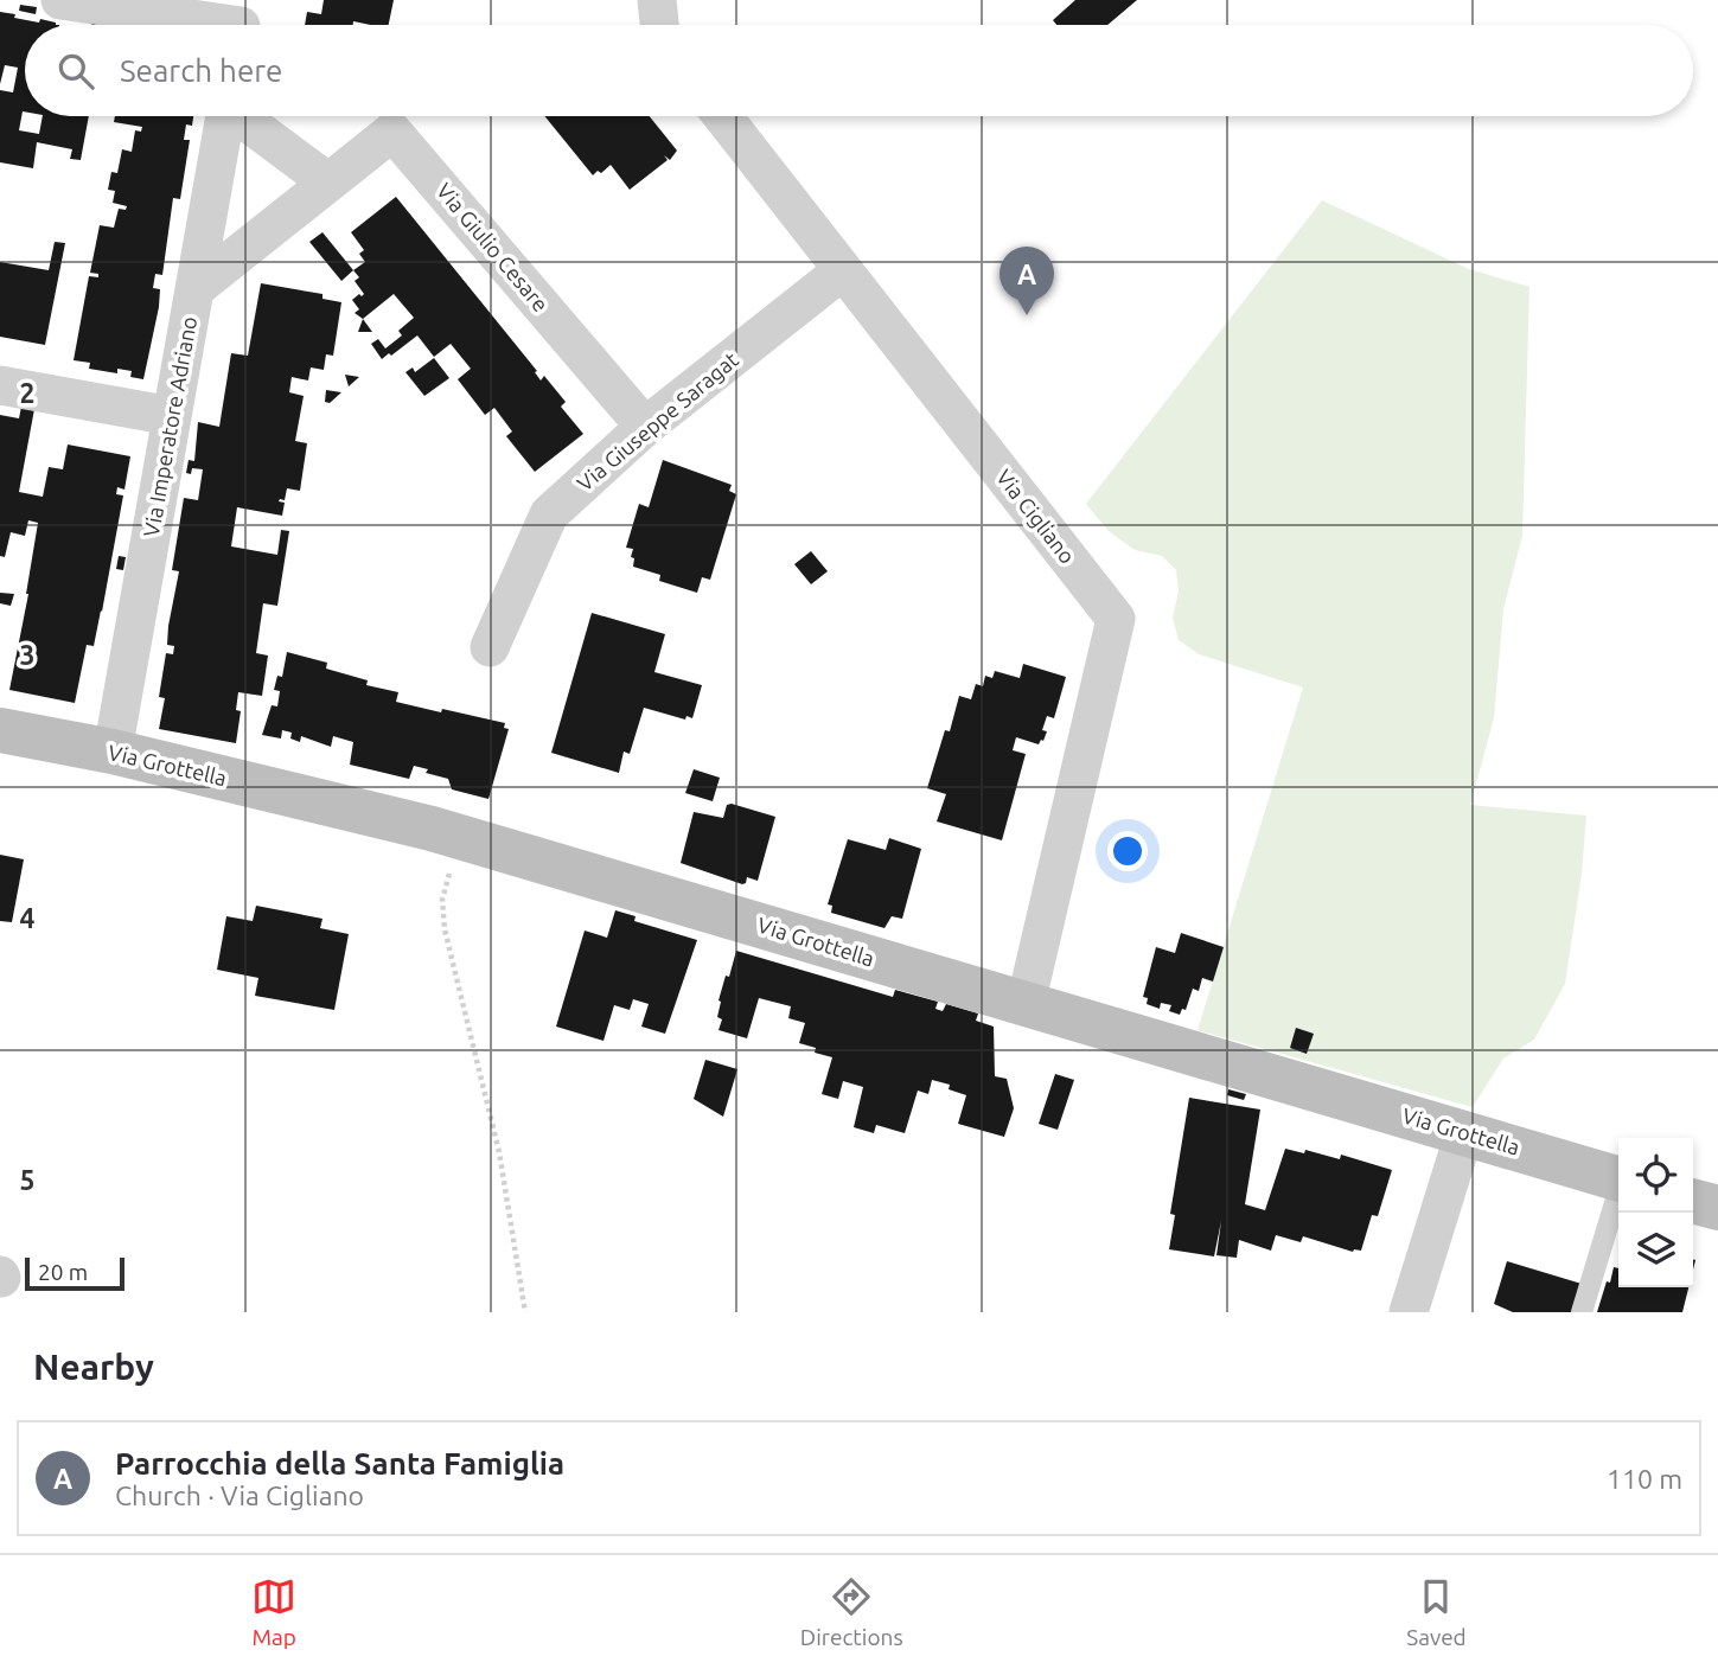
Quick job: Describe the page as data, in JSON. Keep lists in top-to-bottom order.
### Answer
{
  "streets": {
    "street": [
      "Via Giulio Cesare",
      "Via Giuseppe Saragat",
      "Via Imperatore Adriano",
      "Via Cigliano",
      "Via Grottella"
    ]
  },
  "crossings": [
    ["Via Giulio Cesare", "Via Giuseppe Saragat"],
    ["Via Giulio Cesare", "Via Imperatore Adriano"],
    ["Via Giuseppe Saragat", "Via Cigliano"],
    ["Via Imperatore Adriano", "Via Grottella"],
    ["Via Cigliano", "Via Grottella"]
  ],
  "scale_bar": "20 m",
  "page": {
    "search": "Search here",
    "pins": "A",
    "scale": "20 m",
    "heading": "Nearby",
    "list": [
      {
        "mark": "A",
        "name": "Parrocchia della Santa Famiglia",
        "note": "Church · Via Cigliano",
        "value": "110 m"
      }
    ],
    "nav": ["Map", "Directions", "Saved"]
  },
  "grid": {
    "rows": [
      "2",
      "3",
      "4",
      "5"
    ]
  }
}
